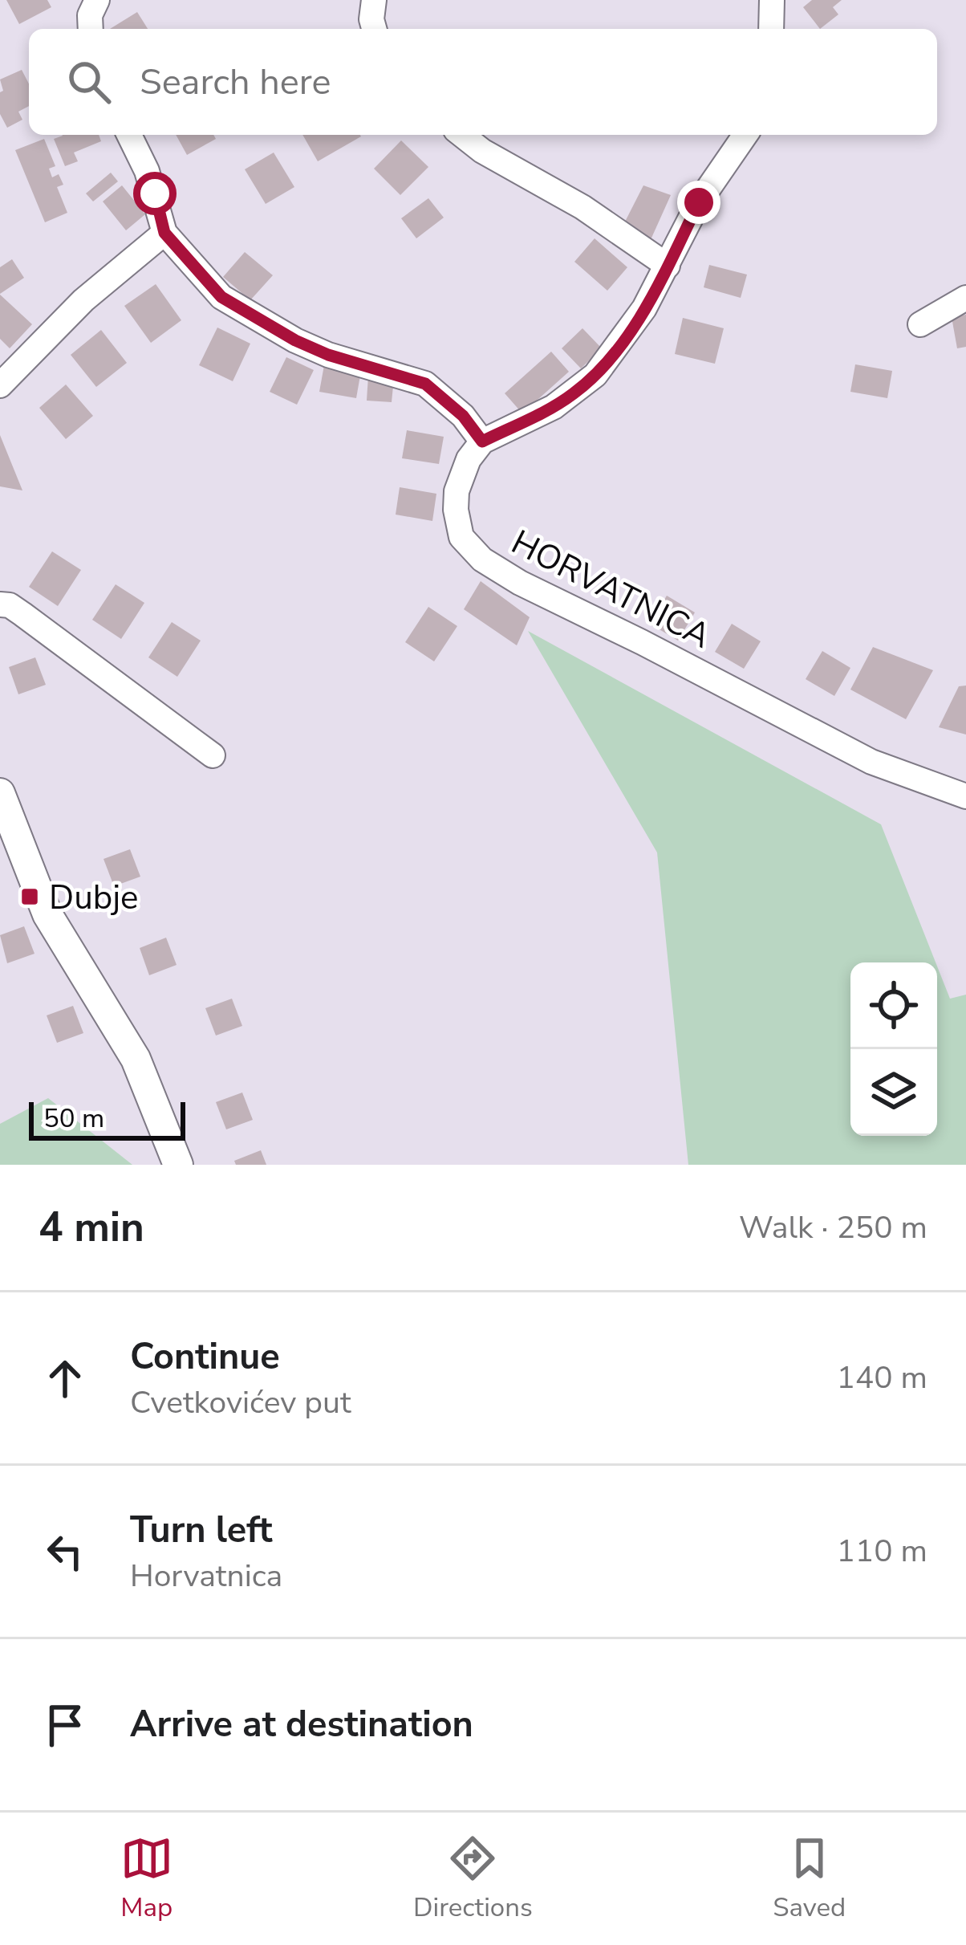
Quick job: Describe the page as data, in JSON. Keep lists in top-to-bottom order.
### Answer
{
  "streets": {
    "street": ["HORVATNICA"]
  },
  "places": {
    "transit": ["Dubje"]
  },
  "scale_bar": "50 m",
  "page": {
    "search": "Search here",
    "scale": "50 m",
    "heading": ["4 min", "Walk · 250 m"],
    "list": [
      ["Continue", "Cvetkovićev put", "140 m"],
      ["Turn left", "Horvatnica", "110 m"],
      "Arrive at destination"
    ],
    "nav": ["Map", "Directions", "Saved"]
  }
}
